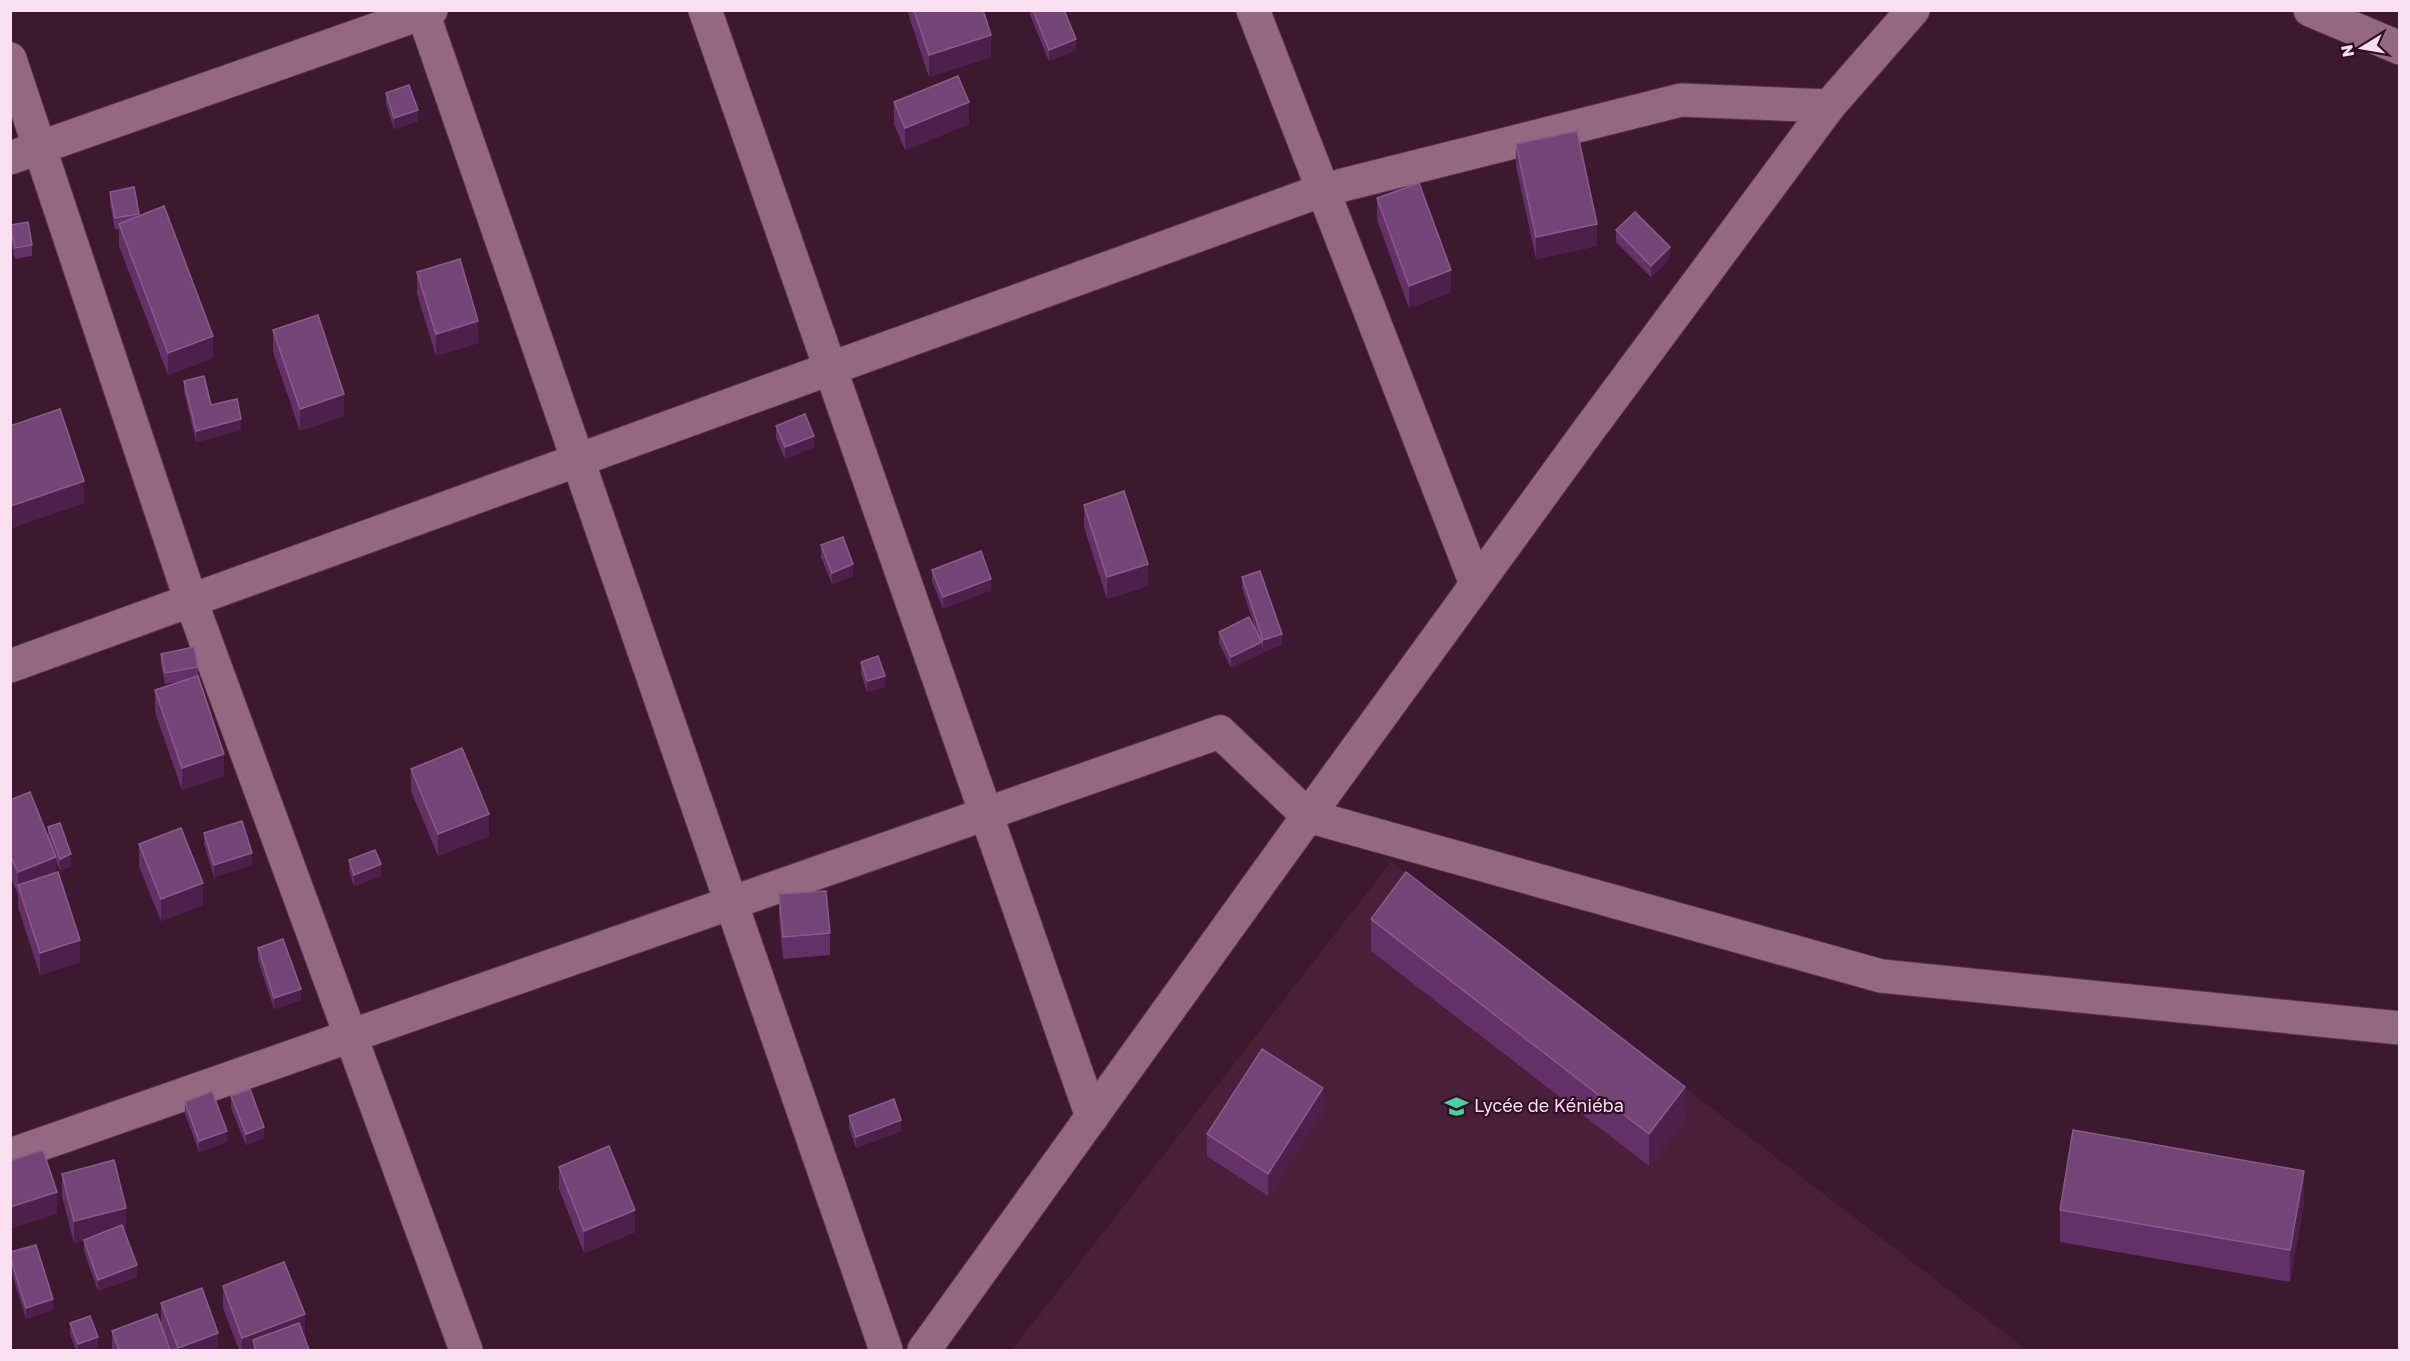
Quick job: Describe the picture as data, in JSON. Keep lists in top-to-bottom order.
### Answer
{
  "places": {
    "school or university": ["Lycée de Kéniéba"]
  },
  "north": "left"
}
